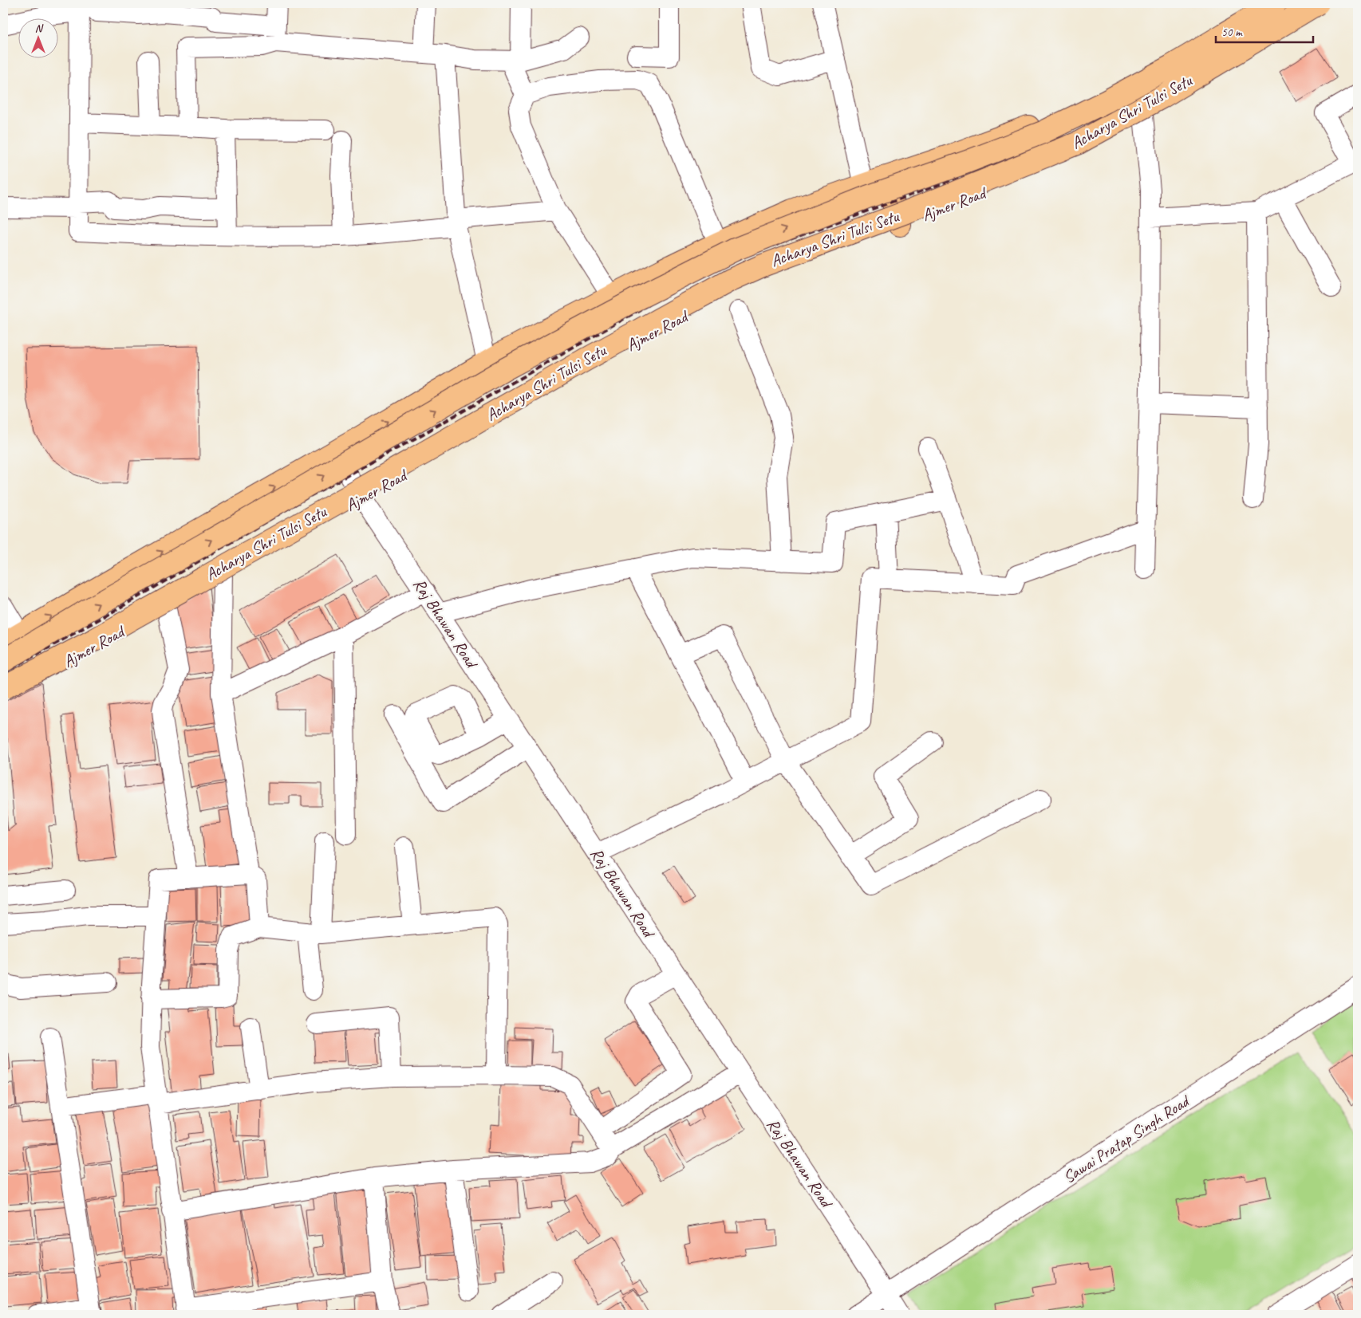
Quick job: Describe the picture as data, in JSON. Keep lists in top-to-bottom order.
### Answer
{
  "streets": {
    "highway": ["Acharya Shri Tulsi Setu", "Ajmer Road"],
    "street": ["Raj Bhawan Road", "Sawai Pratap Singh Road"]
  },
  "crossings": [
    ["Ajmer Road", "Raj Bhawan Road"],
    ["Raj Bhawan Road", "Sawai Pratap Singh Road"]
  ],
  "scale_bar": "50 m",
  "north": "top"
}
